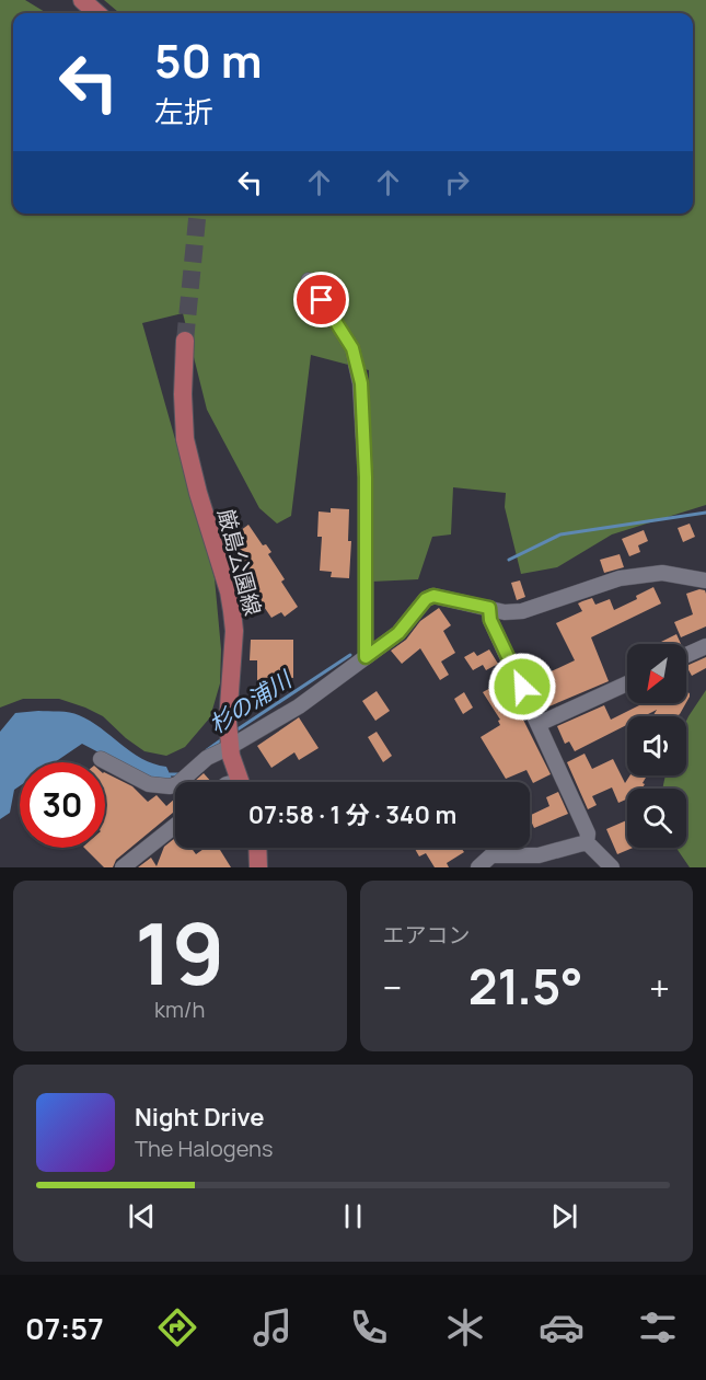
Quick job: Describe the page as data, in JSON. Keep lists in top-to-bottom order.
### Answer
{
  "streets": {
    "main road": ["厳島公園線"]
  },
  "water": ["杉の浦川"],
  "north": "bottom left",
  "page": {
    "turn": ["50 m", "左折"],
    "limit": "30",
    "trip": "07:58 · 1 分 · 340 m",
    "tile": [
      ["19", "km/h"],
      "エアコン"
    ],
    "heat": ["−", "21.5°", "+"],
    "song": ["Night Drive", "The Halogens"],
    "tabs": "07:57"
  }
}
